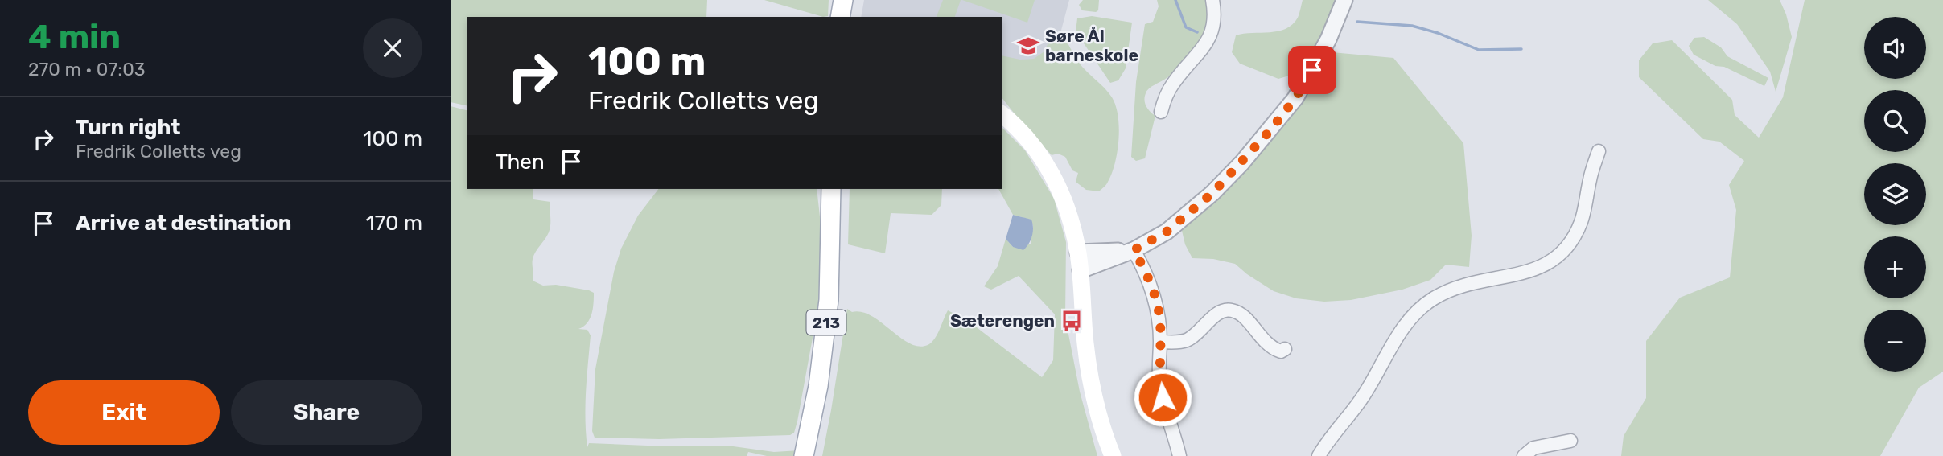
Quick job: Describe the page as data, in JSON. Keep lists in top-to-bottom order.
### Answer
{
  "streets": {
    "main road": ["213"]
  },
  "places": {
    "school or university": ["Søre Ål barneskole"],
    "bus stop": ["Sæterengen"]
  },
  "page": {
    "heading": ["4 min", "270 m · 07:03"],
    "map_buttons": ["+", "−"],
    "turn": ["100 m", "Fredrik Colletts veg"],
    "list": [
      {
        "name": "Turn right",
        "note": "Fredrik Colletts veg",
        "value": "100 m"
      },
      {
        "name": "Arrive at destination",
        "value": "170 m"
      }
    ],
    "then": "Then",
    "buttons": ["Exit", "Share"]
  }
}
